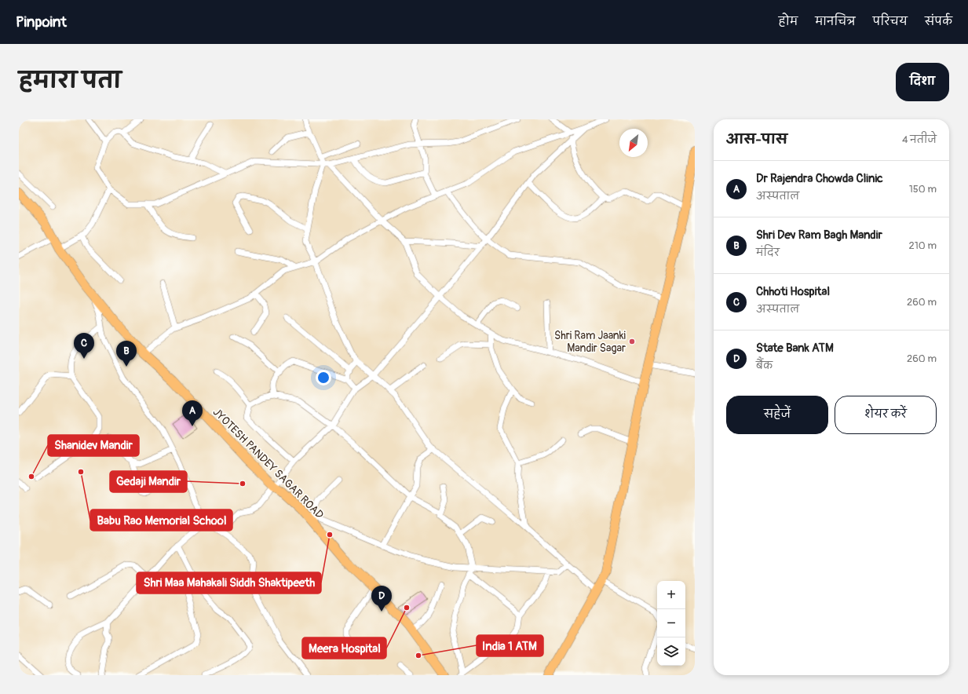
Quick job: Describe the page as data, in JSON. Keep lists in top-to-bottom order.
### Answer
{
  "streets": {
    "main road": ["JYOTESH PANDEY SAGAR ROAD"]
  },
  "places": [
    "Shri Ram Jaanki Mandir Sagar",
    "Babu Rao Memorial School",
    "Shanidev Mandir",
    "Gedaji Mandir",
    "Shri Maa Mahakali Siddh Shaktipeeth",
    "Meera Hospital",
    "India 1 ATM"
  ],
  "north": "bottom left",
  "page": {
    "header": "Pinpoint",
    "nav": [
      "होम",
      "मानचित्र",
      "परिचय",
      "संपर्क"
    ],
    "title": "हमारा पता",
    "buttons": [
      "दिशा",
      ["सहेजें", "शेयर करें"]
    ],
    "heading": ["आस-पास", "4 नतीजे"],
    "list": [
      {
        "mark": "A",
        "name": "Dr Rajendra Chowda Clinic",
        "note": "अस्पताल",
        "value": "150 m"
      },
      {
        "mark": "B",
        "name": "Shri Dev Ram Bagh Mandir",
        "note": "मंदिर",
        "value": "210 m"
      },
      {
        "mark": "C",
        "name": "Chhoti Hospital",
        "note": "अस्पताल",
        "value": "260 m"
      },
      {
        "mark": "D",
        "name": "State Bank ATM",
        "note": "बैंक",
        "value": "260 m"
      }
    ],
    "pins": [
      "C",
      "B",
      "A",
      "D"
    ],
    "map_buttons": ["+", "−"]
  }
}
